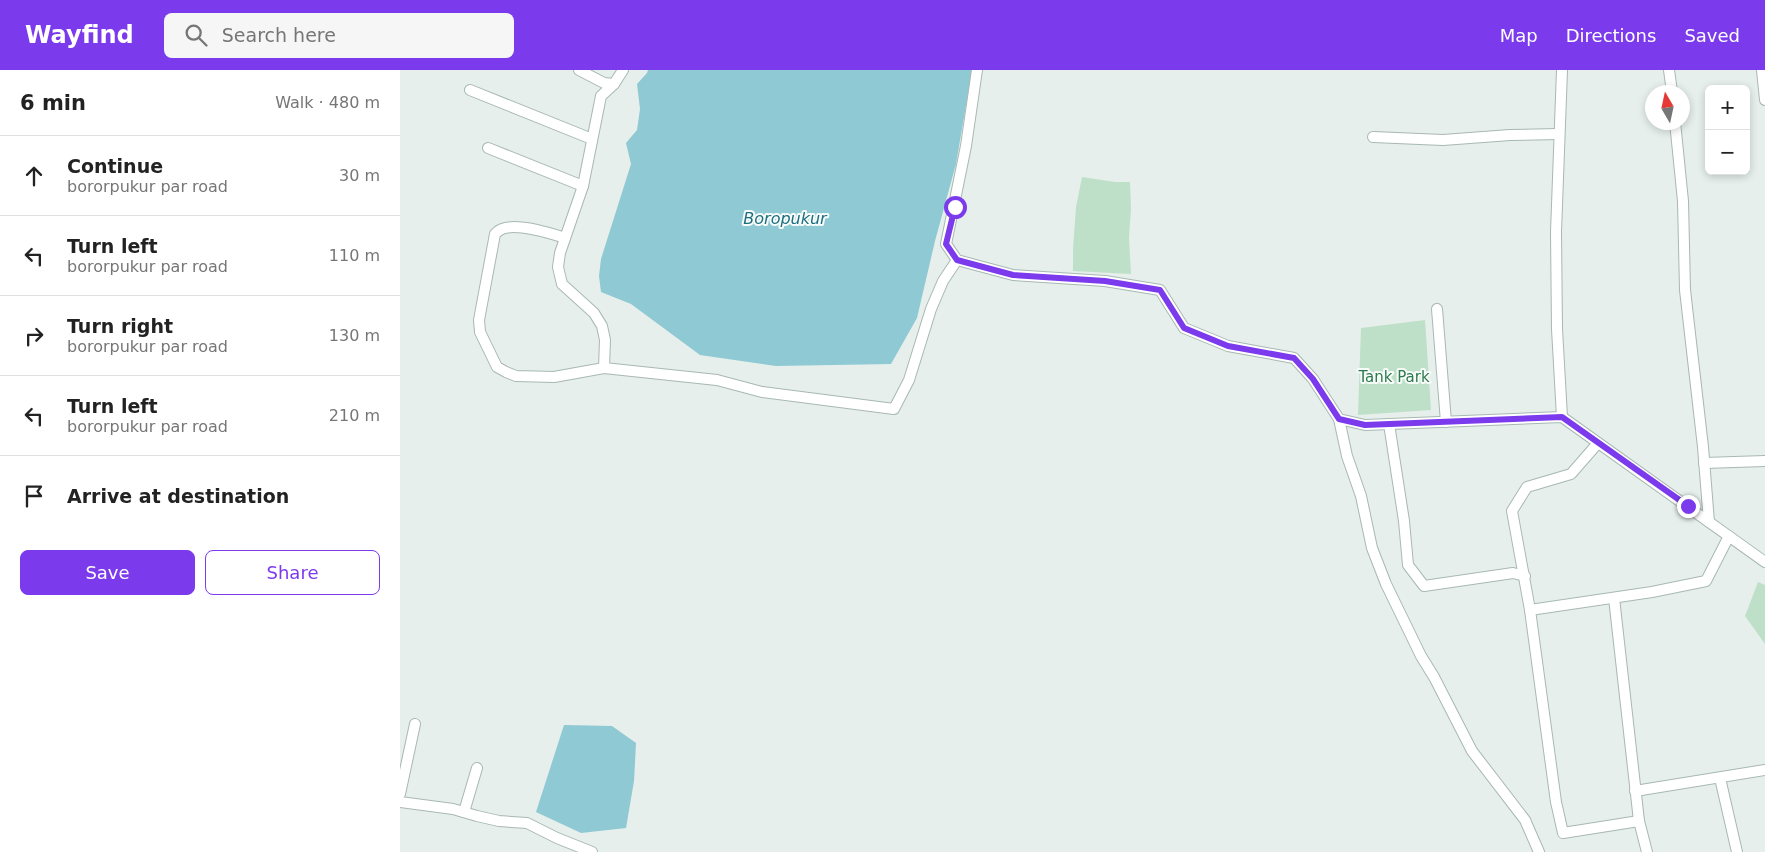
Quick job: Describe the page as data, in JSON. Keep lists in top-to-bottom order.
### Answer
{
  "water": ["Boropukur"],
  "parks": ["Tank Park"],
  "north": "top",
  "page": {
    "header": "Wayfind",
    "search": "Search here",
    "nav": ["Map", "Directions", "Saved"],
    "heading": ["6 min", "Walk · 480 m"],
    "map_buttons": ["+", "−"],
    "list": [
      ["Continue", "bororpukur par road", "30 m"],
      ["Turn left", "bororpukur par road", "110 m"],
      ["Turn right", "bororpukur par road", "130 m"],
      ["Turn left", "bororpukur par road", "210 m"],
      "Arrive at destination"
    ],
    "buttons": ["Save", "Share"]
  }
}
